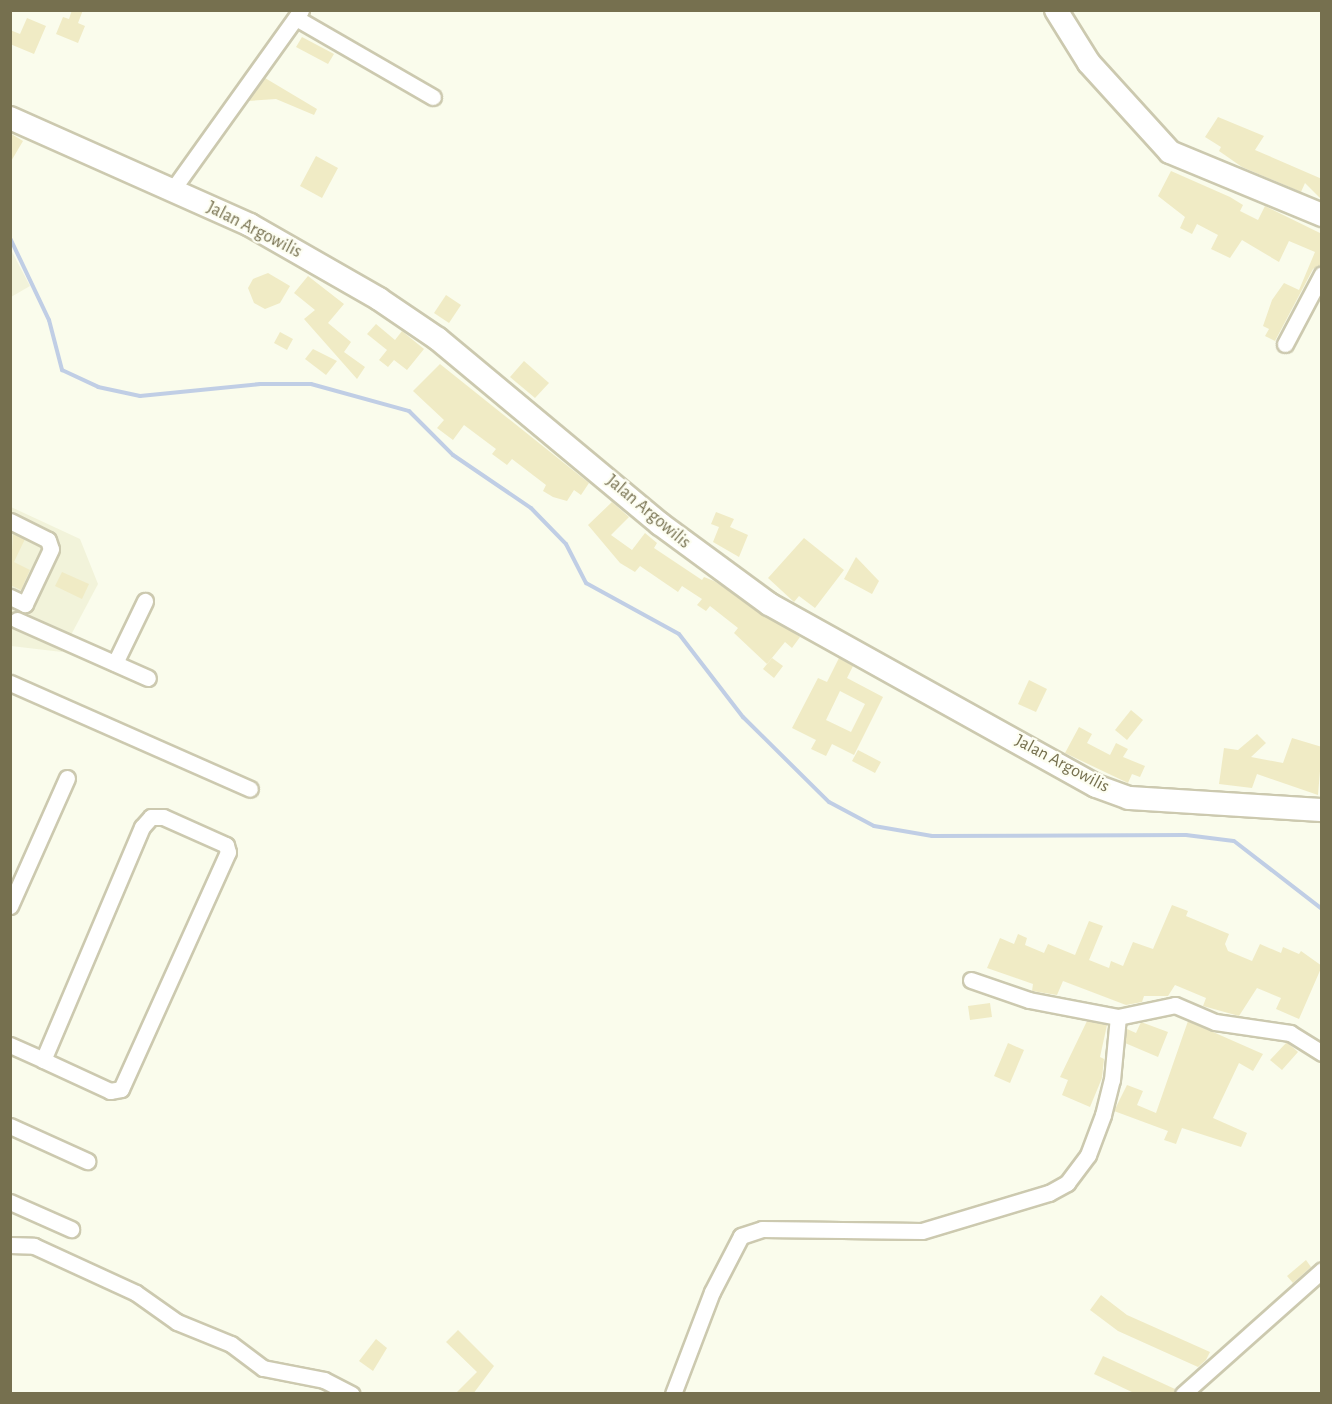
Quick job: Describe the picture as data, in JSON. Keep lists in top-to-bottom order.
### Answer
{
  "streets": {
    "street": ["Jalan Argowilis"]
  }
}
